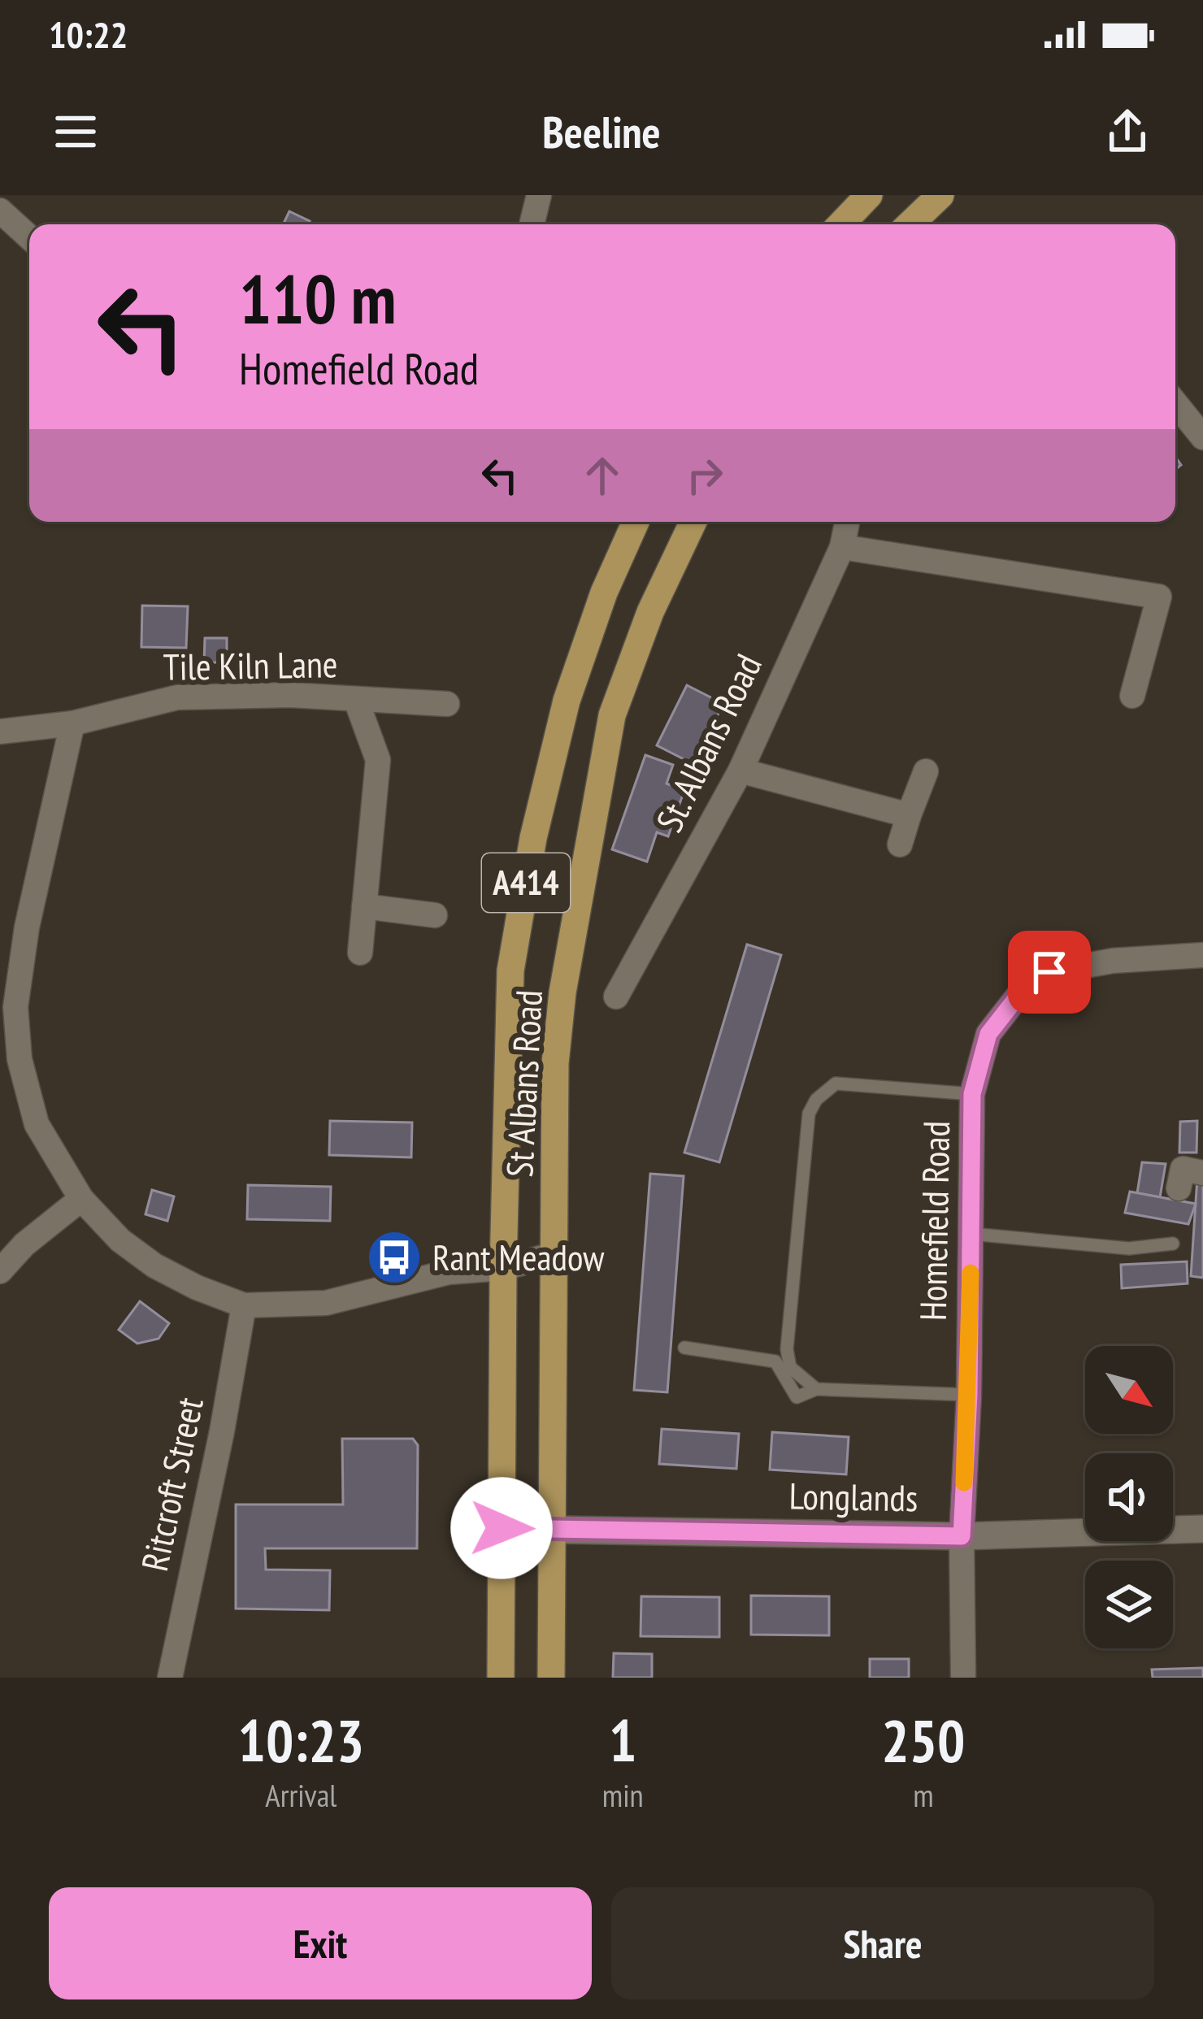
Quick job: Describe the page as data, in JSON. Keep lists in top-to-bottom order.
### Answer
{
  "streets": {
    "main road": ["A414", "St Albans Road"],
    "street": [
      "Tile Kiln Lane",
      "St. Albans Road",
      "Homefield Road",
      "Ritcroft Street",
      "Longlands"
    ]
  },
  "crossings": [
    ["St Albans Road", "Longlands"],
    ["Homefield Road", "Longlands"]
  ],
  "places": {
    "bus stop": ["Rant Meadow"]
  },
  "north": "bottom right",
  "page": {
    "status": "10:22",
    "header": "Beeline",
    "turn": ["110 m", "Homefield Road"],
    "eta": [
      "10:23",
      "Arrival",
      "1",
      "min",
      "250",
      "m"
    ],
    "buttons": ["Exit", "Share"]
  }
}
